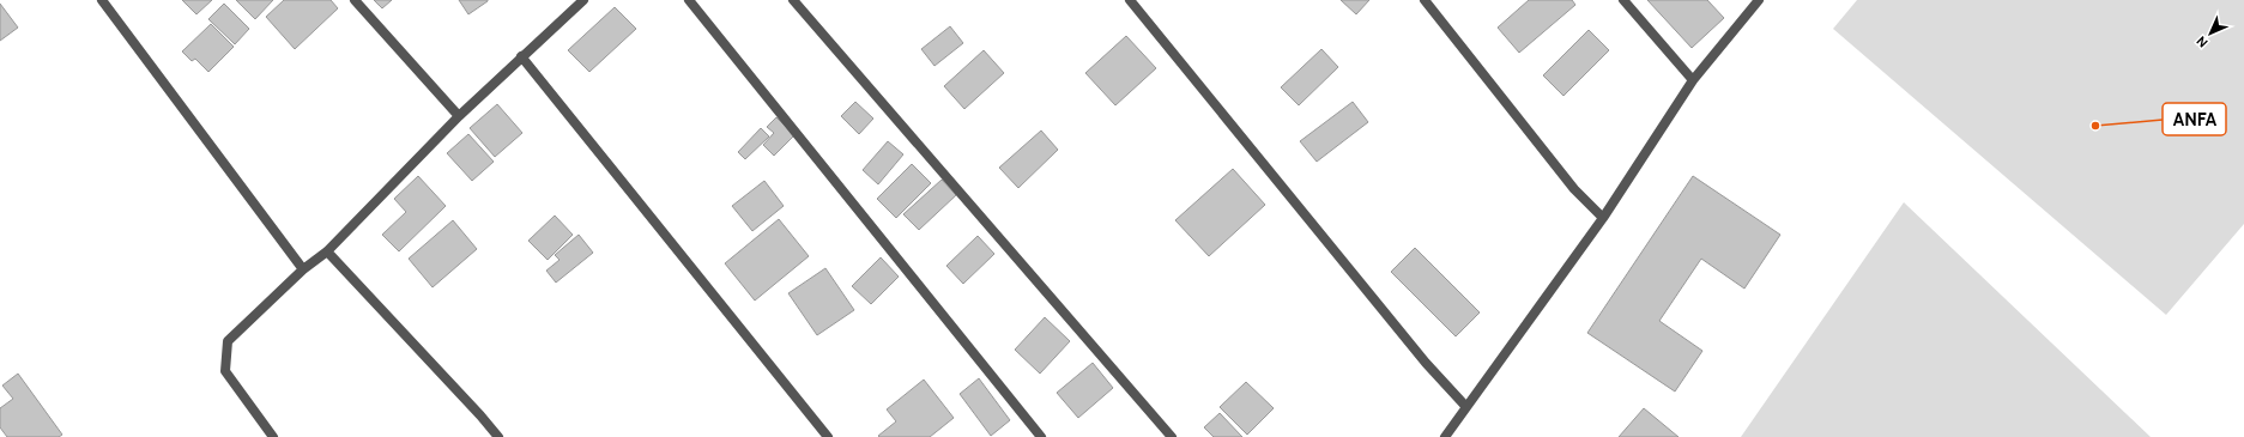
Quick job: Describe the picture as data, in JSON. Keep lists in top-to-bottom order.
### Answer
{
  "places": ["ANFA"],
  "north": "bottom left"
}
